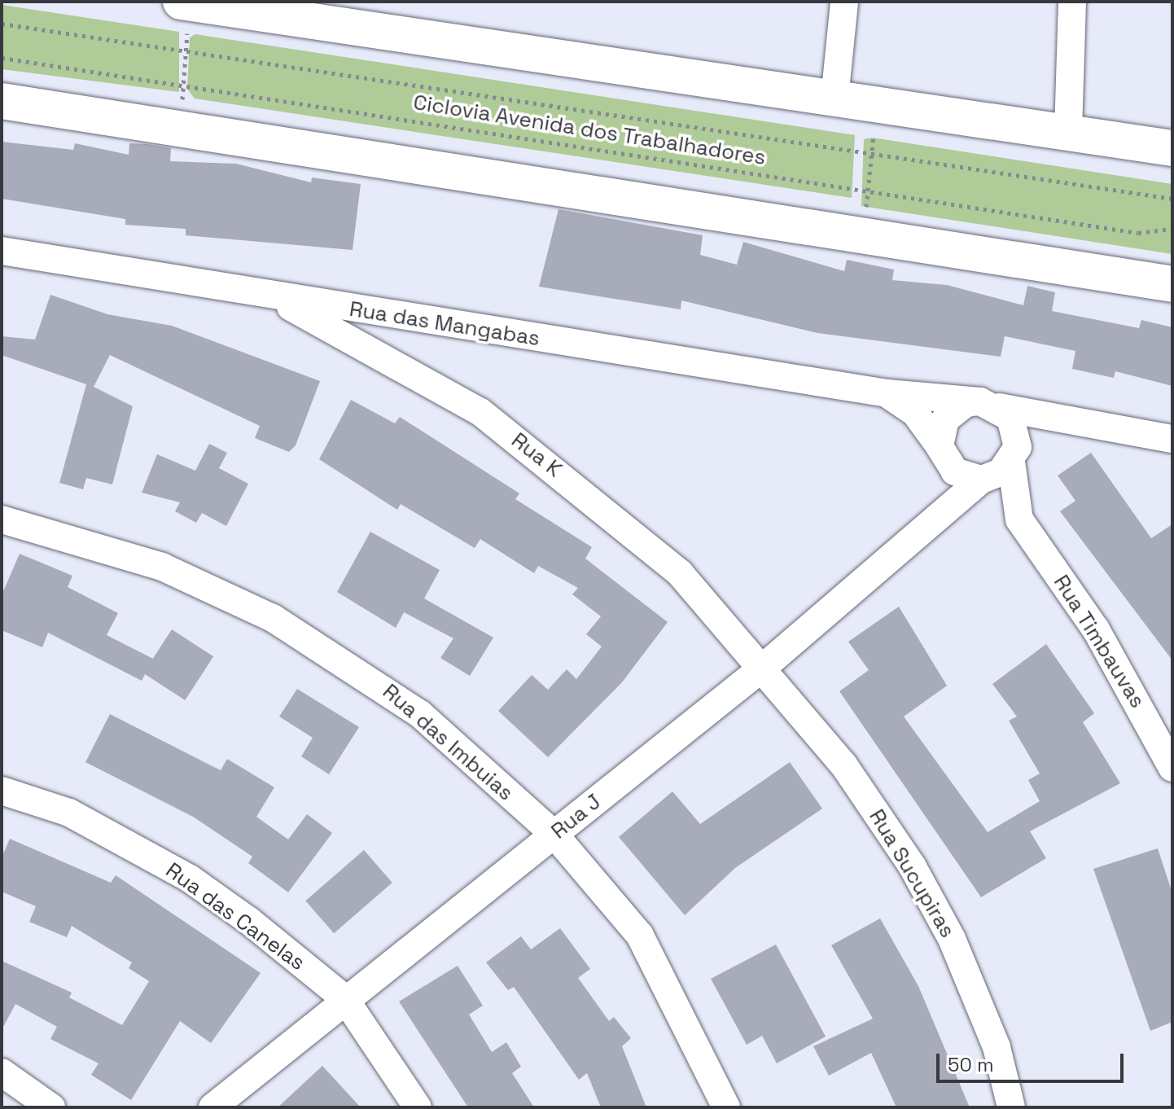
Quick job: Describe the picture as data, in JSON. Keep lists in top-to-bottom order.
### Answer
{
  "streets": {
    "street": [
      "Rua das Mangabas",
      "Rua K",
      "Rua Timbauvas",
      "Rua das Imbuias",
      "Rua J",
      "Rua Sucupiras",
      "Rua das Canelas"
    ],
    "path": ["Ciclovia Avenida dos Trabalhadores"]
  },
  "crossings": [
    ["Rua das Mangabas", "Rua K"],
    ["Rua das Mangabas", "Rua J"],
    ["Rua K", "Rua J"],
    ["Rua K", "Rua Sucupiras"],
    ["Rua das Imbuias", "Rua J"],
    ["Rua J", "Rua Sucupiras"],
    ["Rua J", "Rua das Canelas"]
  ],
  "scale_bar": "50 m"
}
